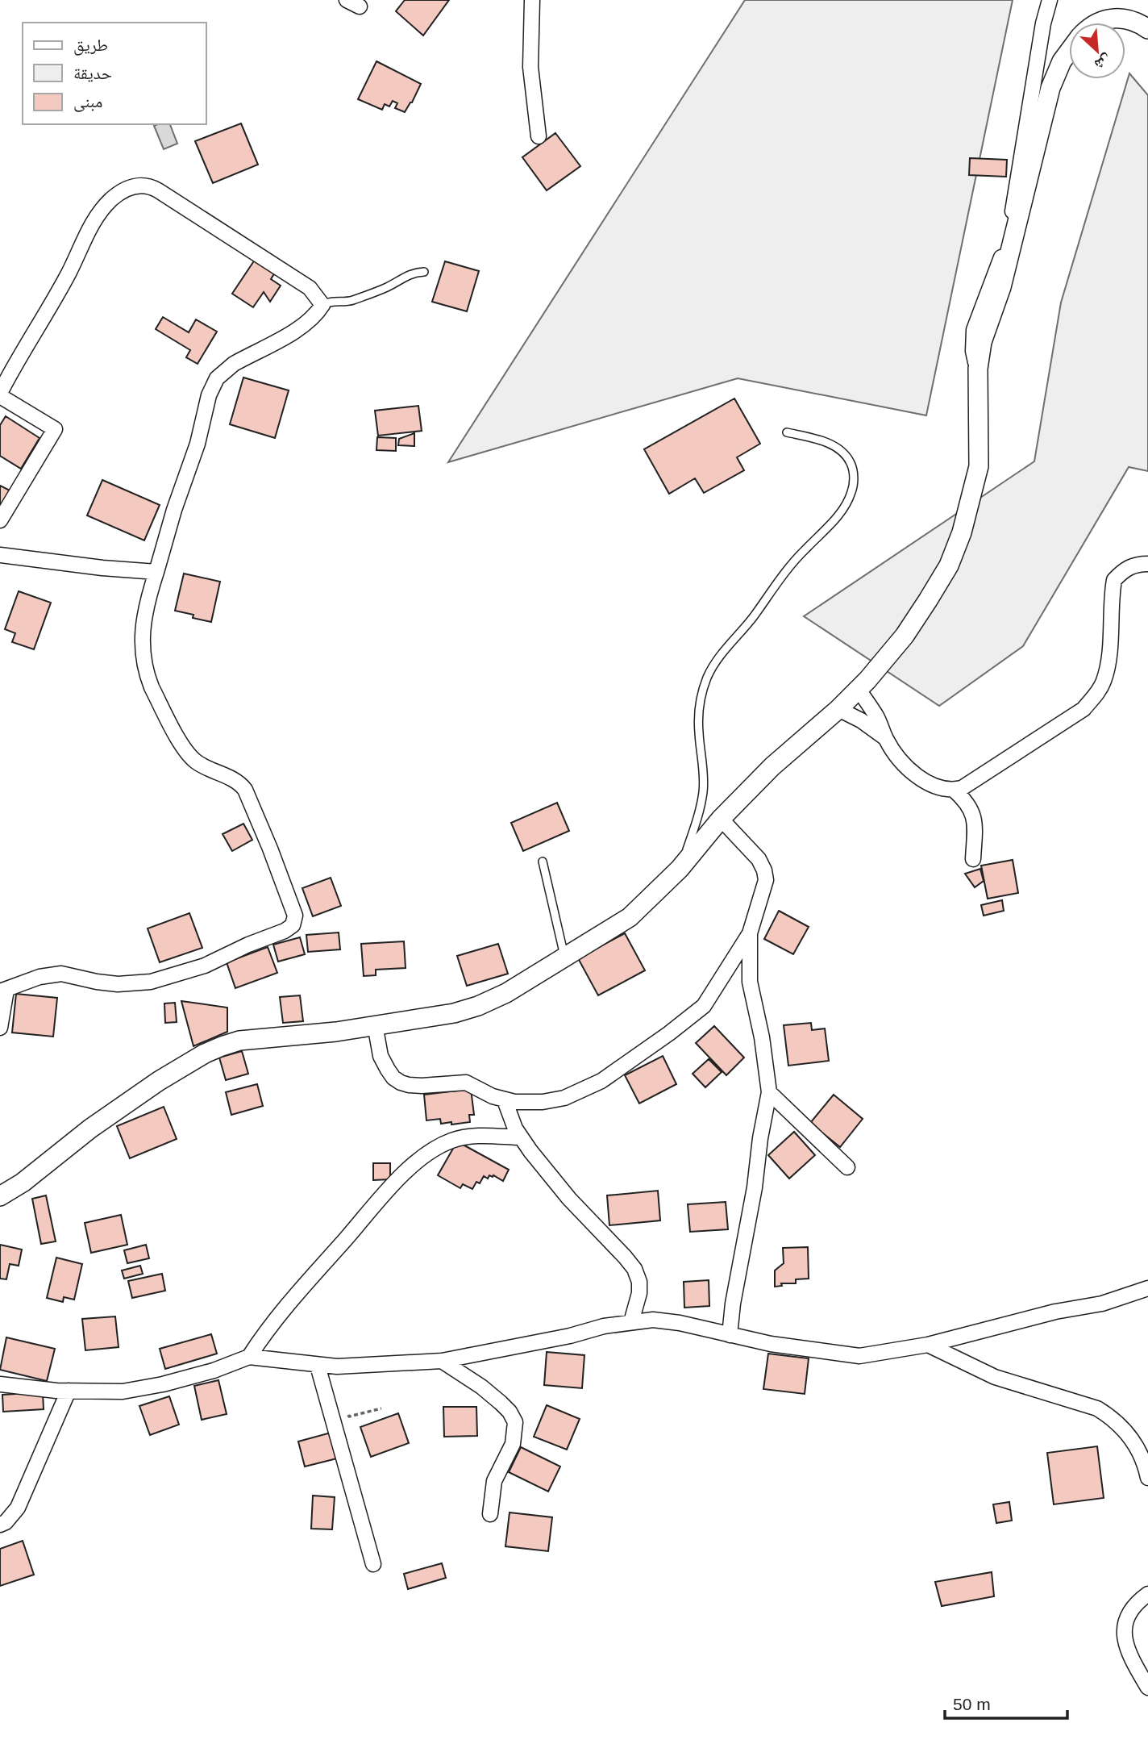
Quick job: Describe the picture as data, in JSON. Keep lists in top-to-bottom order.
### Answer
{
  "legend": ["طريق", "حديقة", "مبنى"],
  "scale_bar": "50 m",
  "north": "bottom right"
}
